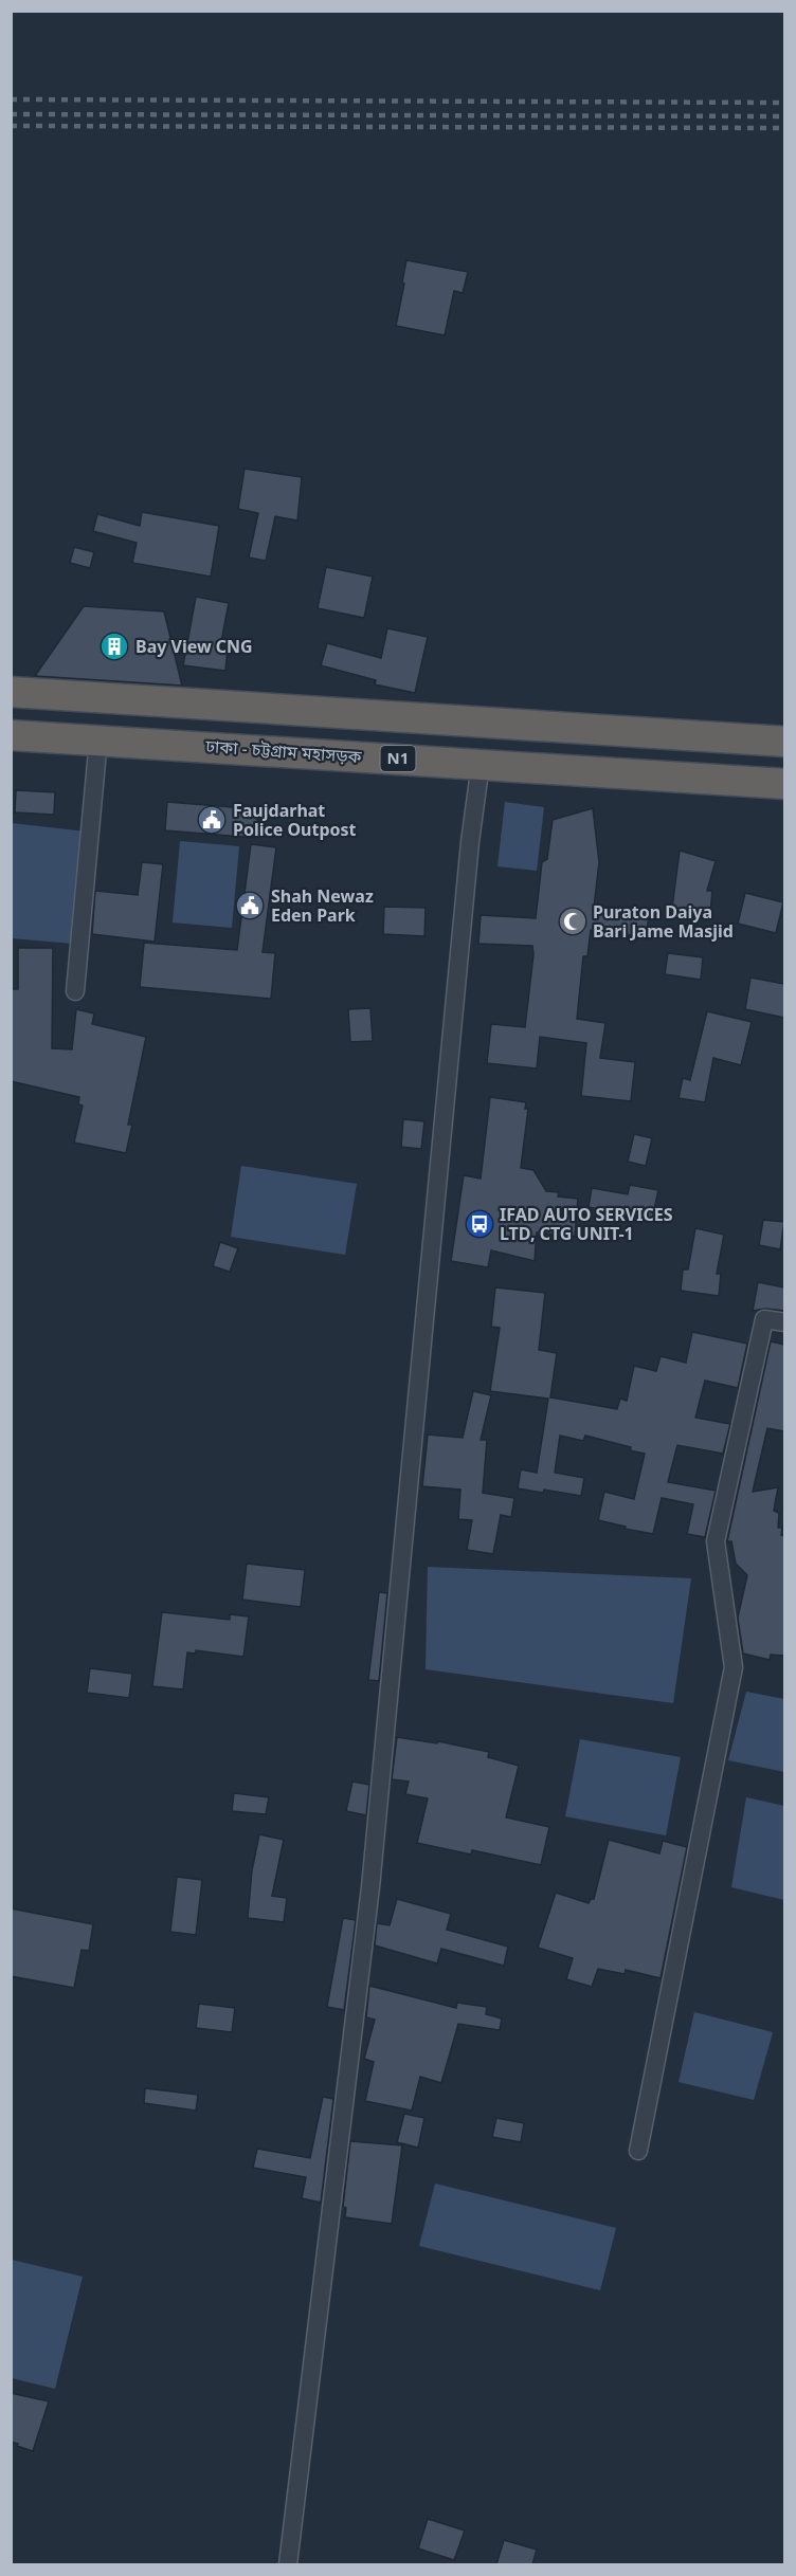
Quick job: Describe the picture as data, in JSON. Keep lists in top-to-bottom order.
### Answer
{
  "streets": {
    "highway": ["ঢাকা - চট্টগ্রাম মহাসড়ক", "N1"]
  },
  "places": {
    "building": ["Bay View CNG"],
    "public building": ["Faujdarhat Police Outpost", "Shah Newaz Eden Park"],
    "mosque": ["Puraton Daiya Bari Jame Masjid"],
    "bus stop": ["IFAD AUTO SERVICES LTD, CTG UNIT-1"]
  }
}
